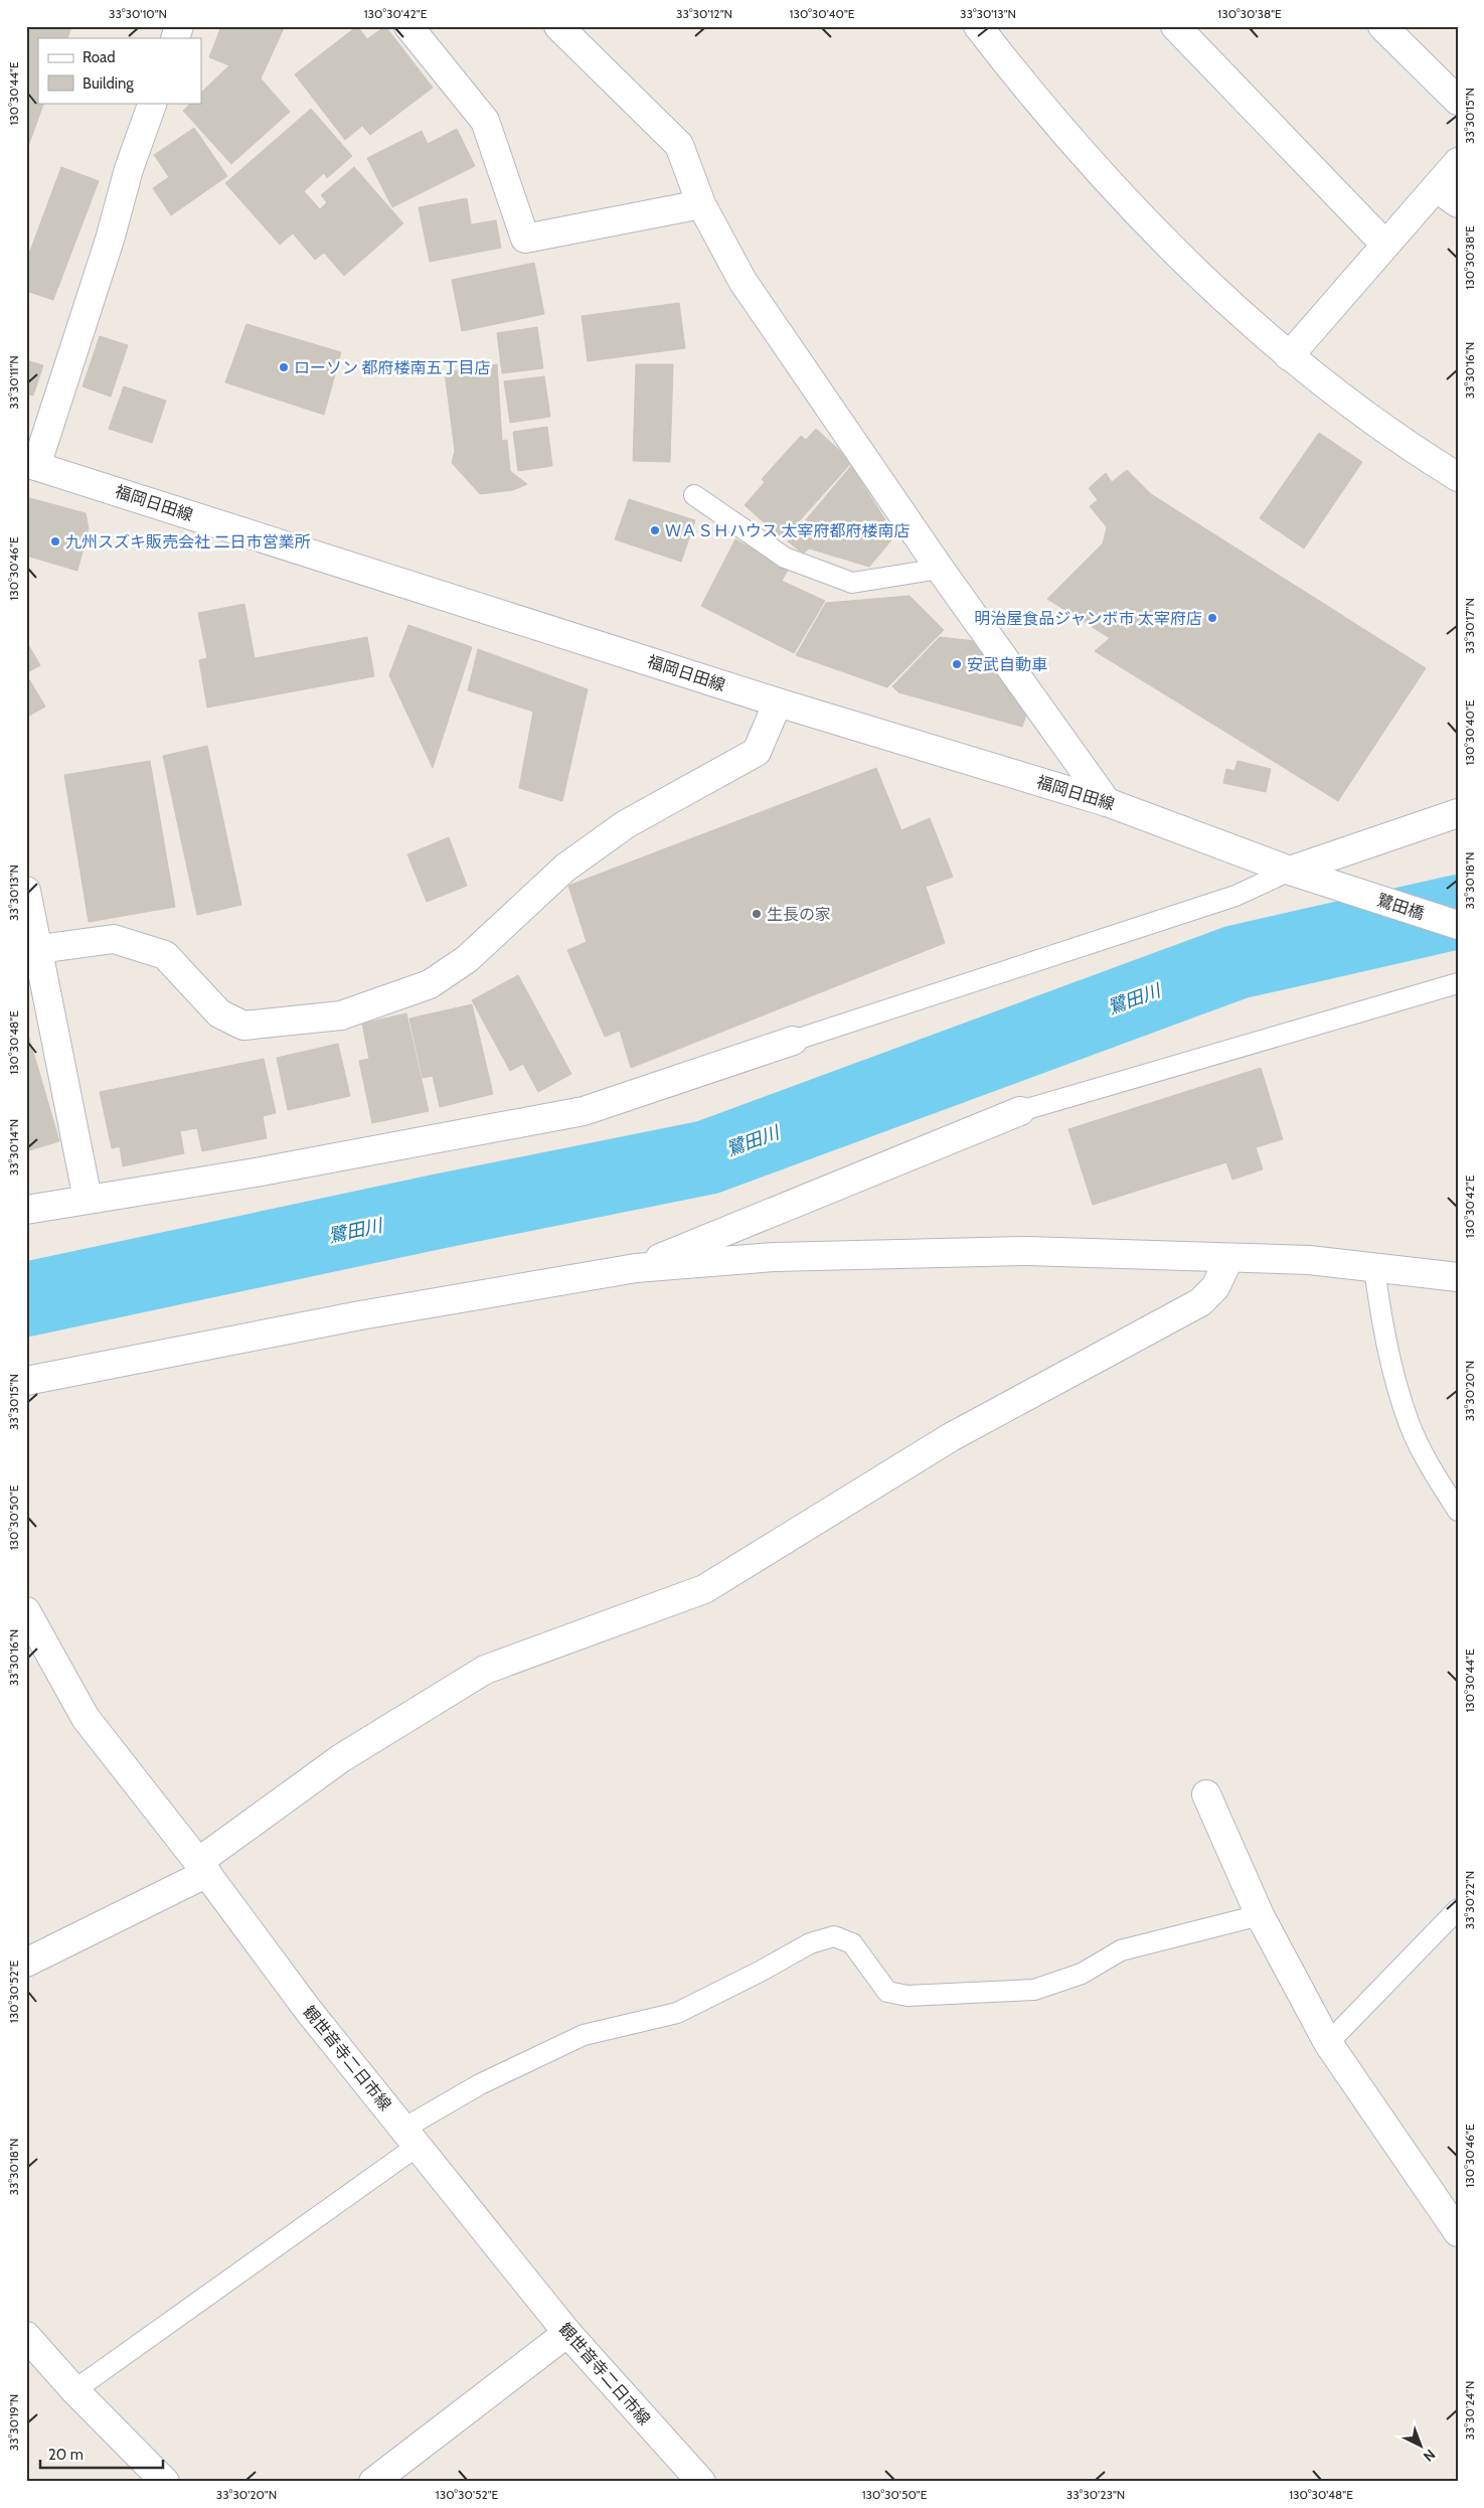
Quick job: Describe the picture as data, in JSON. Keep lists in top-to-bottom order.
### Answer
{
  "streets": {
    "street": ["福岡日田線", "鷺田橋", "観世音寺二日市線"]
  },
  "crossings": [
    ["福岡日田線", "鷺田橋"]
  ],
  "water": ["鷺田川"],
  "places": [
    "ローソン 都府楼南五丁目店",
    "ＷＡＳＨハウス 太宰府都府楼南店",
    "九州スズキ販売会社 二日市営業所",
    "明治屋食品ジャンボ市 太宰府店",
    "安武自動車",
    "生長の家"
  ],
  "legend": ["Road", "Building"],
  "scale_bar": "20 m",
  "north": "bottom right",
  "coordinates": [
    "33°30'10\"N",
    "130°30'42\"E",
    "33°30'12\"N",
    "130°30'40\"E",
    "33°30'13\"N",
    "130°30'38\"E",
    "130°30'44\"E",
    "33°30'15\"N",
    "33°30'16\"N",
    "33°30'11\"N",
    "130°30'46\"E",
    "33°30'17\"N",
    "33°30'18\"N",
    "130°30'48\"E",
    "33°30'14\"N",
    "33°30'20\"N",
    "130°30'50\"E",
    "33°30'22\"N",
    "130°30'52\"E",
    "33°30'24\"N",
    "33°30'19\"N",
    "33°30'23\"N"
  ]
}
